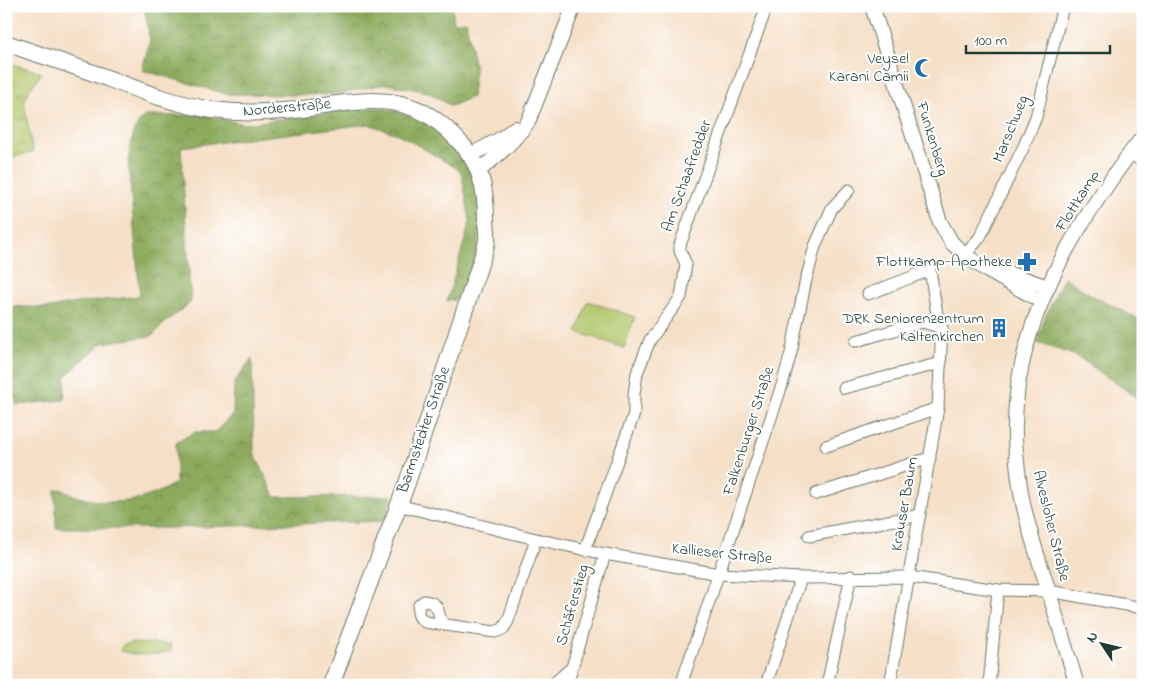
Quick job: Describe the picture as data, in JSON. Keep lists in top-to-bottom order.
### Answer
{
  "streets": {
    "main road": ["Norderstraße", "Barmstedter Straße"],
    "street": [
      "Marschweg",
      "Funkenberg",
      "Am Schaafredder",
      "Flottkamp",
      "Falkenburger Straße",
      "Krauser Baum",
      "Alvesloher Straße",
      "Kallieser Straße",
      "Schäferstieg"
    ]
  },
  "crossings": [
    ["Norderstraße", "Barmstedter Straße"],
    ["Marschweg", "Funkenberg"],
    ["Funkenberg", "Flottkamp"],
    ["Funkenberg", "Alvesloher Straße"],
    ["Am Schaafredder", "Kallieser Straße"],
    ["Flottkamp", "Alvesloher Straße"],
    ["Barmstedter Straße", "Kallieser Straße"],
    ["Falkenburger Straße", "Kallieser Straße"],
    ["Krauser Baum", "Kallieser Straße"],
    ["Alvesloher Straße", "Kallieser Straße"],
    ["Kallieser Straße", "Schäferstieg"]
  ],
  "places": {
    "mosque": ["Veysel Karani Camii"],
    "pharmacy": ["Flottkamp-Apotheke"],
    "building": ["DRK Seniorenzentrum Kaltenkirchen"]
  },
  "scale_bar": "100 m",
  "north": "top left"
}
